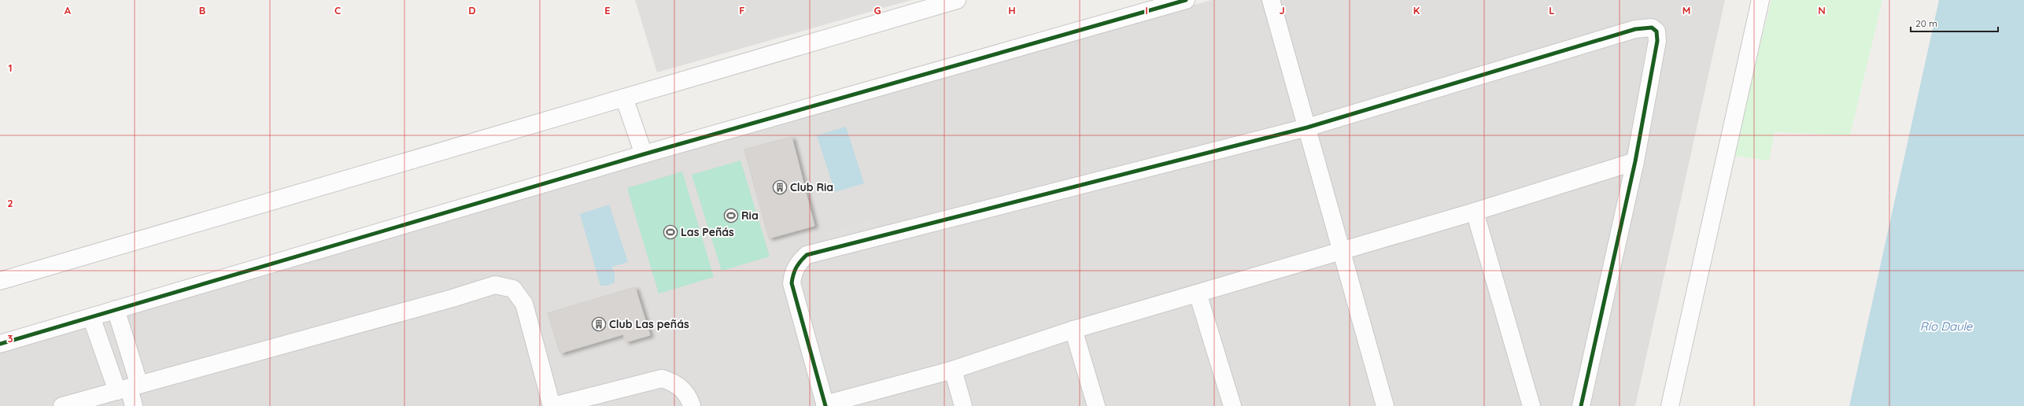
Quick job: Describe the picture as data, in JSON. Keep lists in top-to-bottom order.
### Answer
{
  "water": ["Río Daule"],
  "places": {
    "building": ["Club Ria", "Club Las peñás"],
    "sports": ["Ria", "Las Peñás"]
  },
  "scale_bar": "20 m",
  "grid": {
    "columns": [
      "A",
      "B",
      "C",
      "D",
      "E",
      "F",
      "G",
      "H",
      "I",
      "J",
      "K",
      "L",
      "M",
      "N"
    ],
    "rows": ["1", "2", "3"]
  }
}
